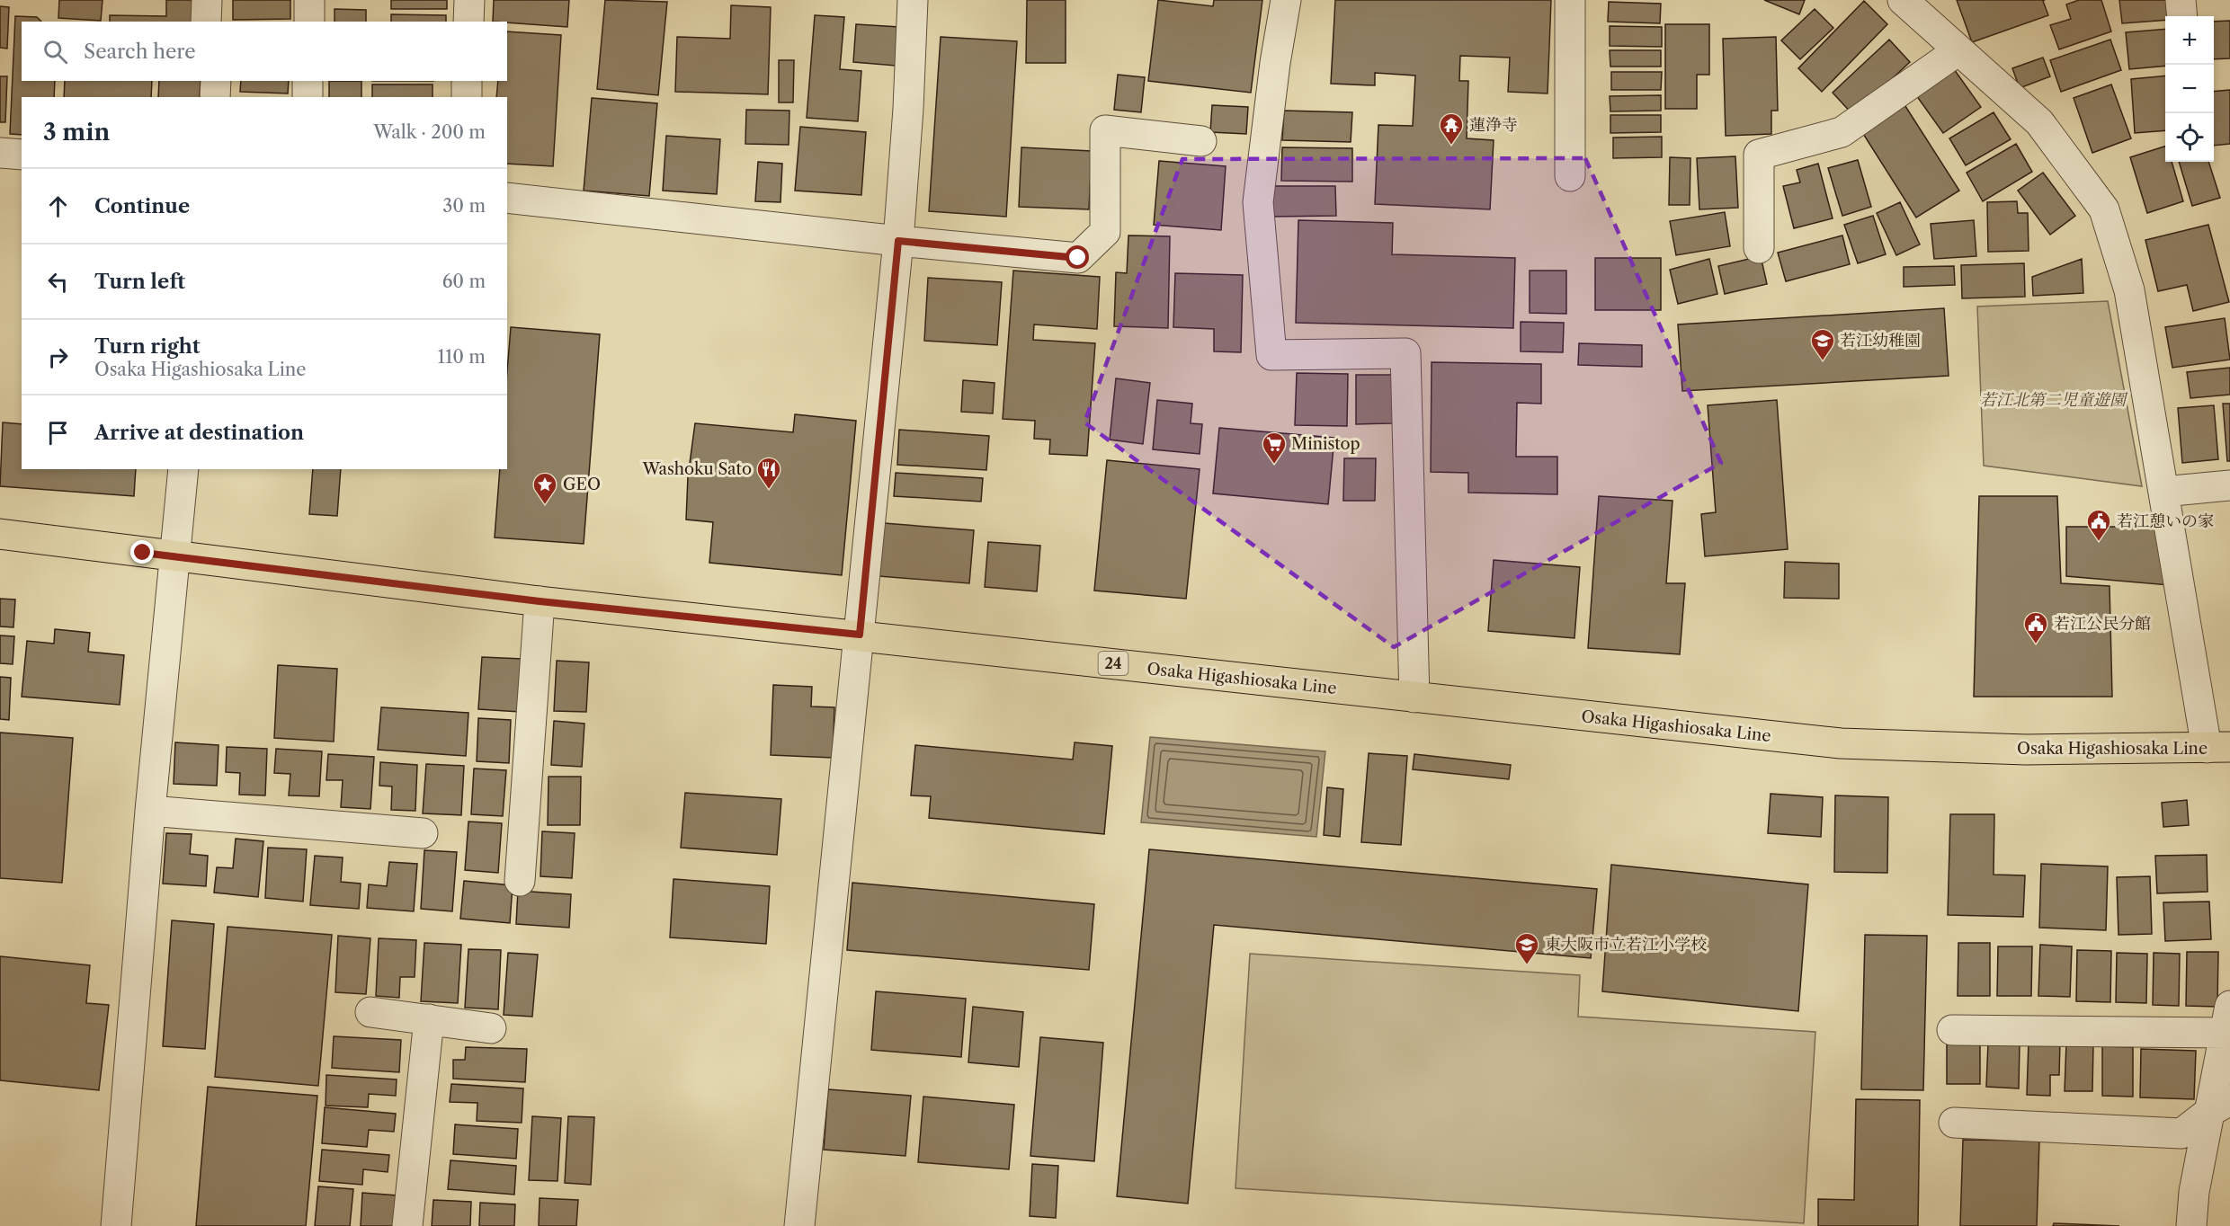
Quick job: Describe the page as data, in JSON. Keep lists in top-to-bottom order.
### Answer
{
  "streets": {
    "main road": ["24", "Osaka Higashiosaka Line"]
  },
  "parks": ["若江北第二児童遊園"],
  "places": {
    "temple": ["蓮浄寺"],
    "school or university": ["若江幼稚園", "東大阪市立若江小学校"],
    "supermarket": ["Ministop"],
    "restaurant": ["Washoku Sato"],
    "place": ["GEO"],
    "public building": ["若江憩いの家", "若江公民分館"]
  },
  "page": {
    "map_buttons": ["+", "−"],
    "search": "Search here",
    "heading": ["3 min", "Walk · 200 m"],
    "list": [
      ["Continue", "30 m"],
      ["Turn left", "60 m"],
      ["Turn right", "Osaka Higashiosaka Line", "110 m"],
      "Arrive at destination"
    ]
  }
}
